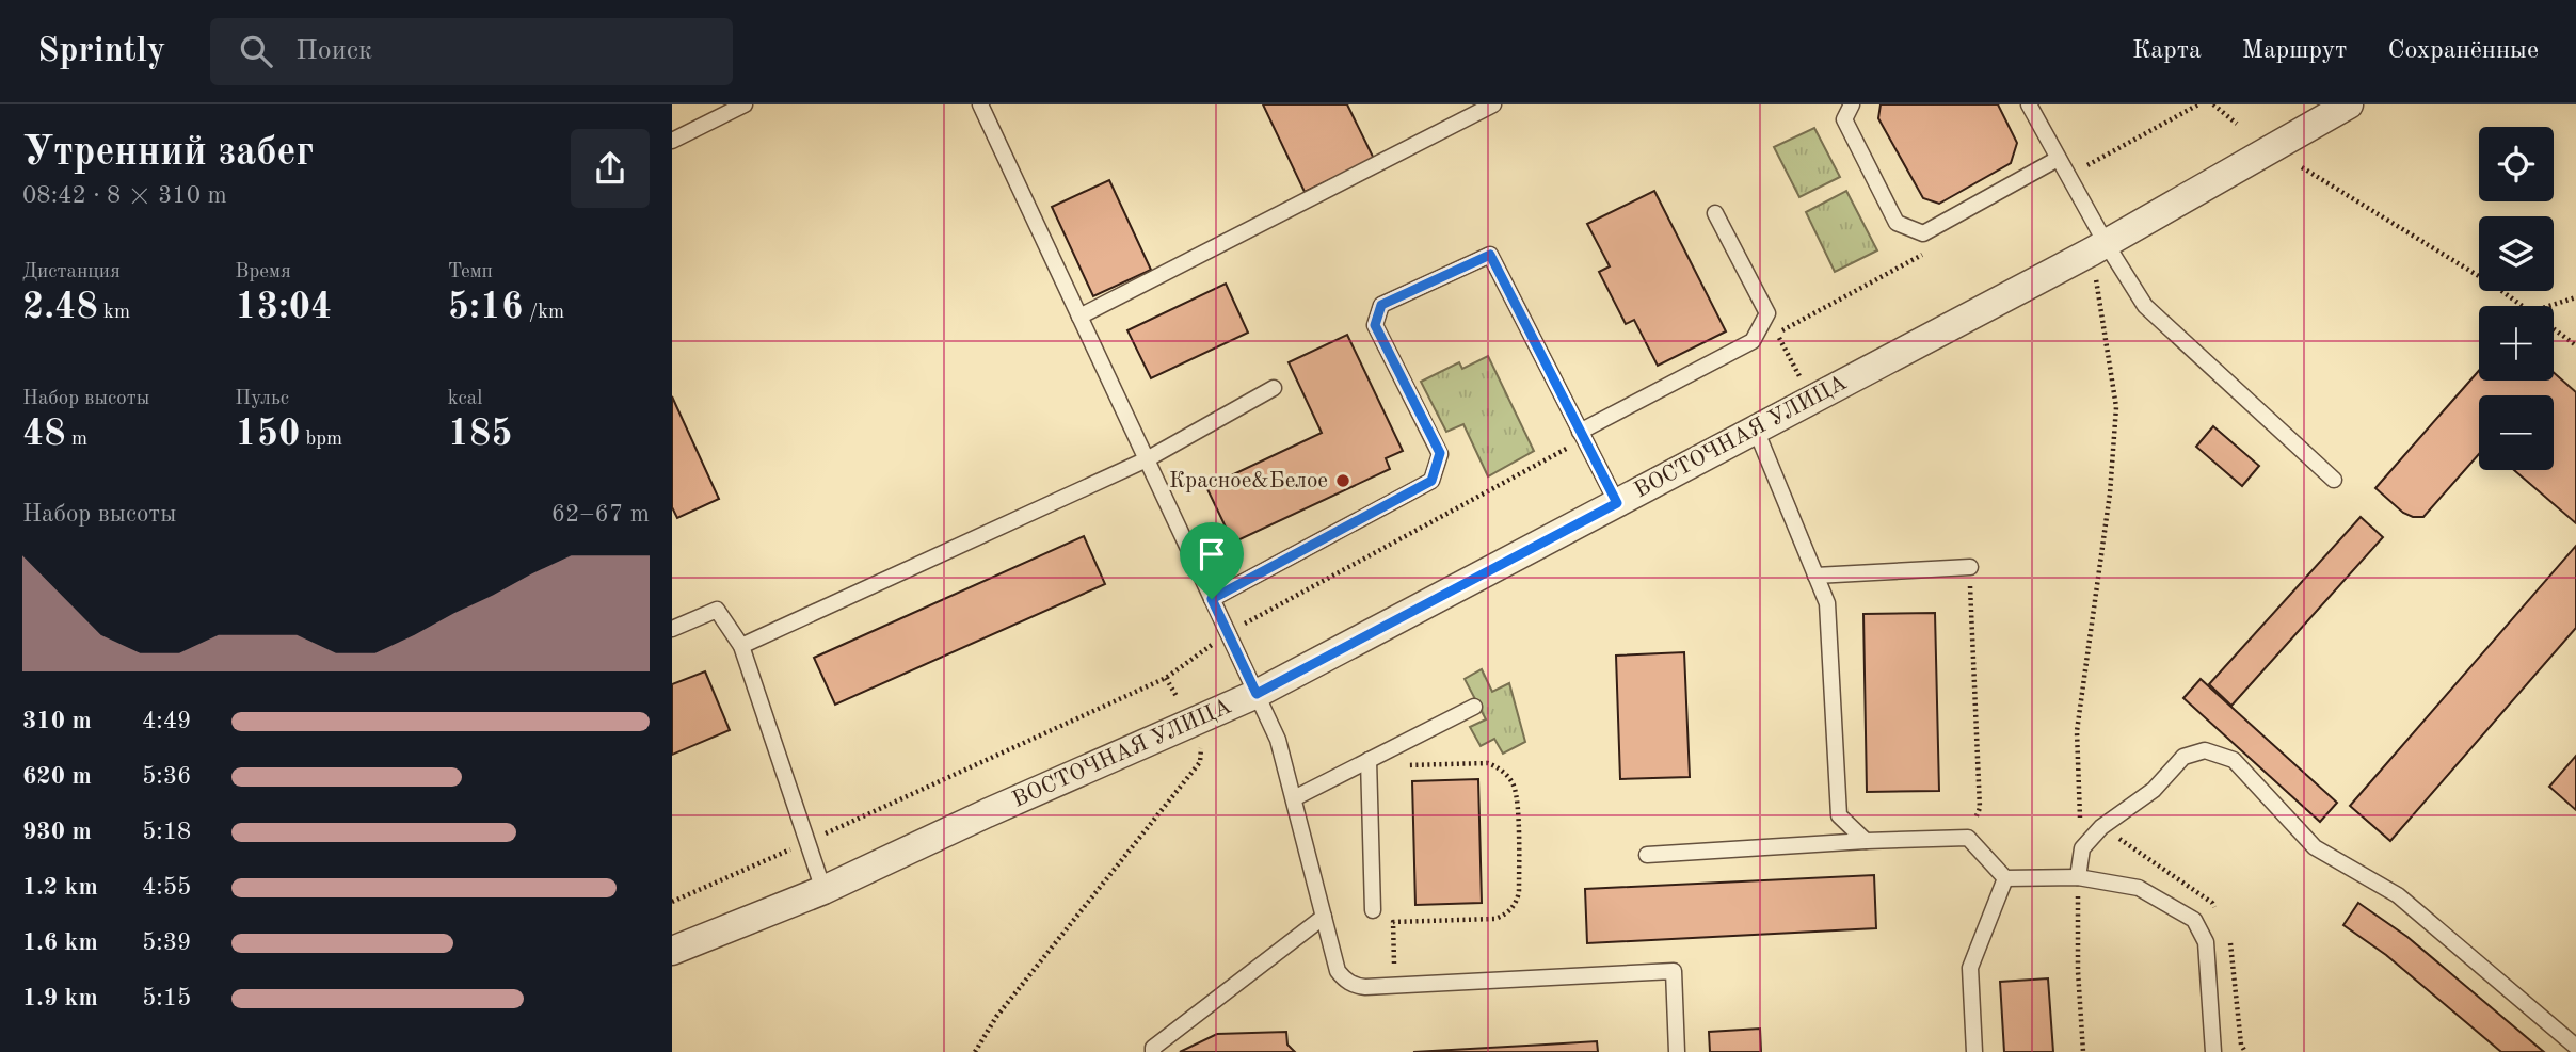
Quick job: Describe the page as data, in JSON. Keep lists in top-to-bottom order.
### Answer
{
  "streets": {
    "street": ["ВОСТОЧНАЯ УЛИЦА"]
  },
  "places": ["Красное&Белое"],
  "page": {
    "header": "Sprintly",
    "search": "Поиск",
    "nav": ["Карта", "Маршрут", "Сохранённые"],
    "heading": ["Утренний забег", "08:42 · 8 × 310 m"],
    "map_buttons": ["+", "−"],
    "stats": [
      ["Дистанция", "2.48 km"],
      ["Время", "13:04"],
      ["Темп", "5:16 /km"],
      ["Набор высоты", "48 m"],
      ["Пульс", "150 bpm"],
      ["kcal", "185"]
    ],
    "chart": ["Набор высоты", "62–67 m"],
    "list": [
      {
        "name": "310 m",
        "note": "4:49"
      },
      {
        "name": "620 m",
        "note": "5:36"
      },
      {
        "name": "930 m",
        "note": "5:18"
      },
      {
        "name": "1.2 km",
        "note": "4:55"
      },
      {
        "name": "1.6 km",
        "note": "5:39"
      },
      {
        "name": "1.9 km",
        "note": "5:15"
      }
    ]
  }
}
